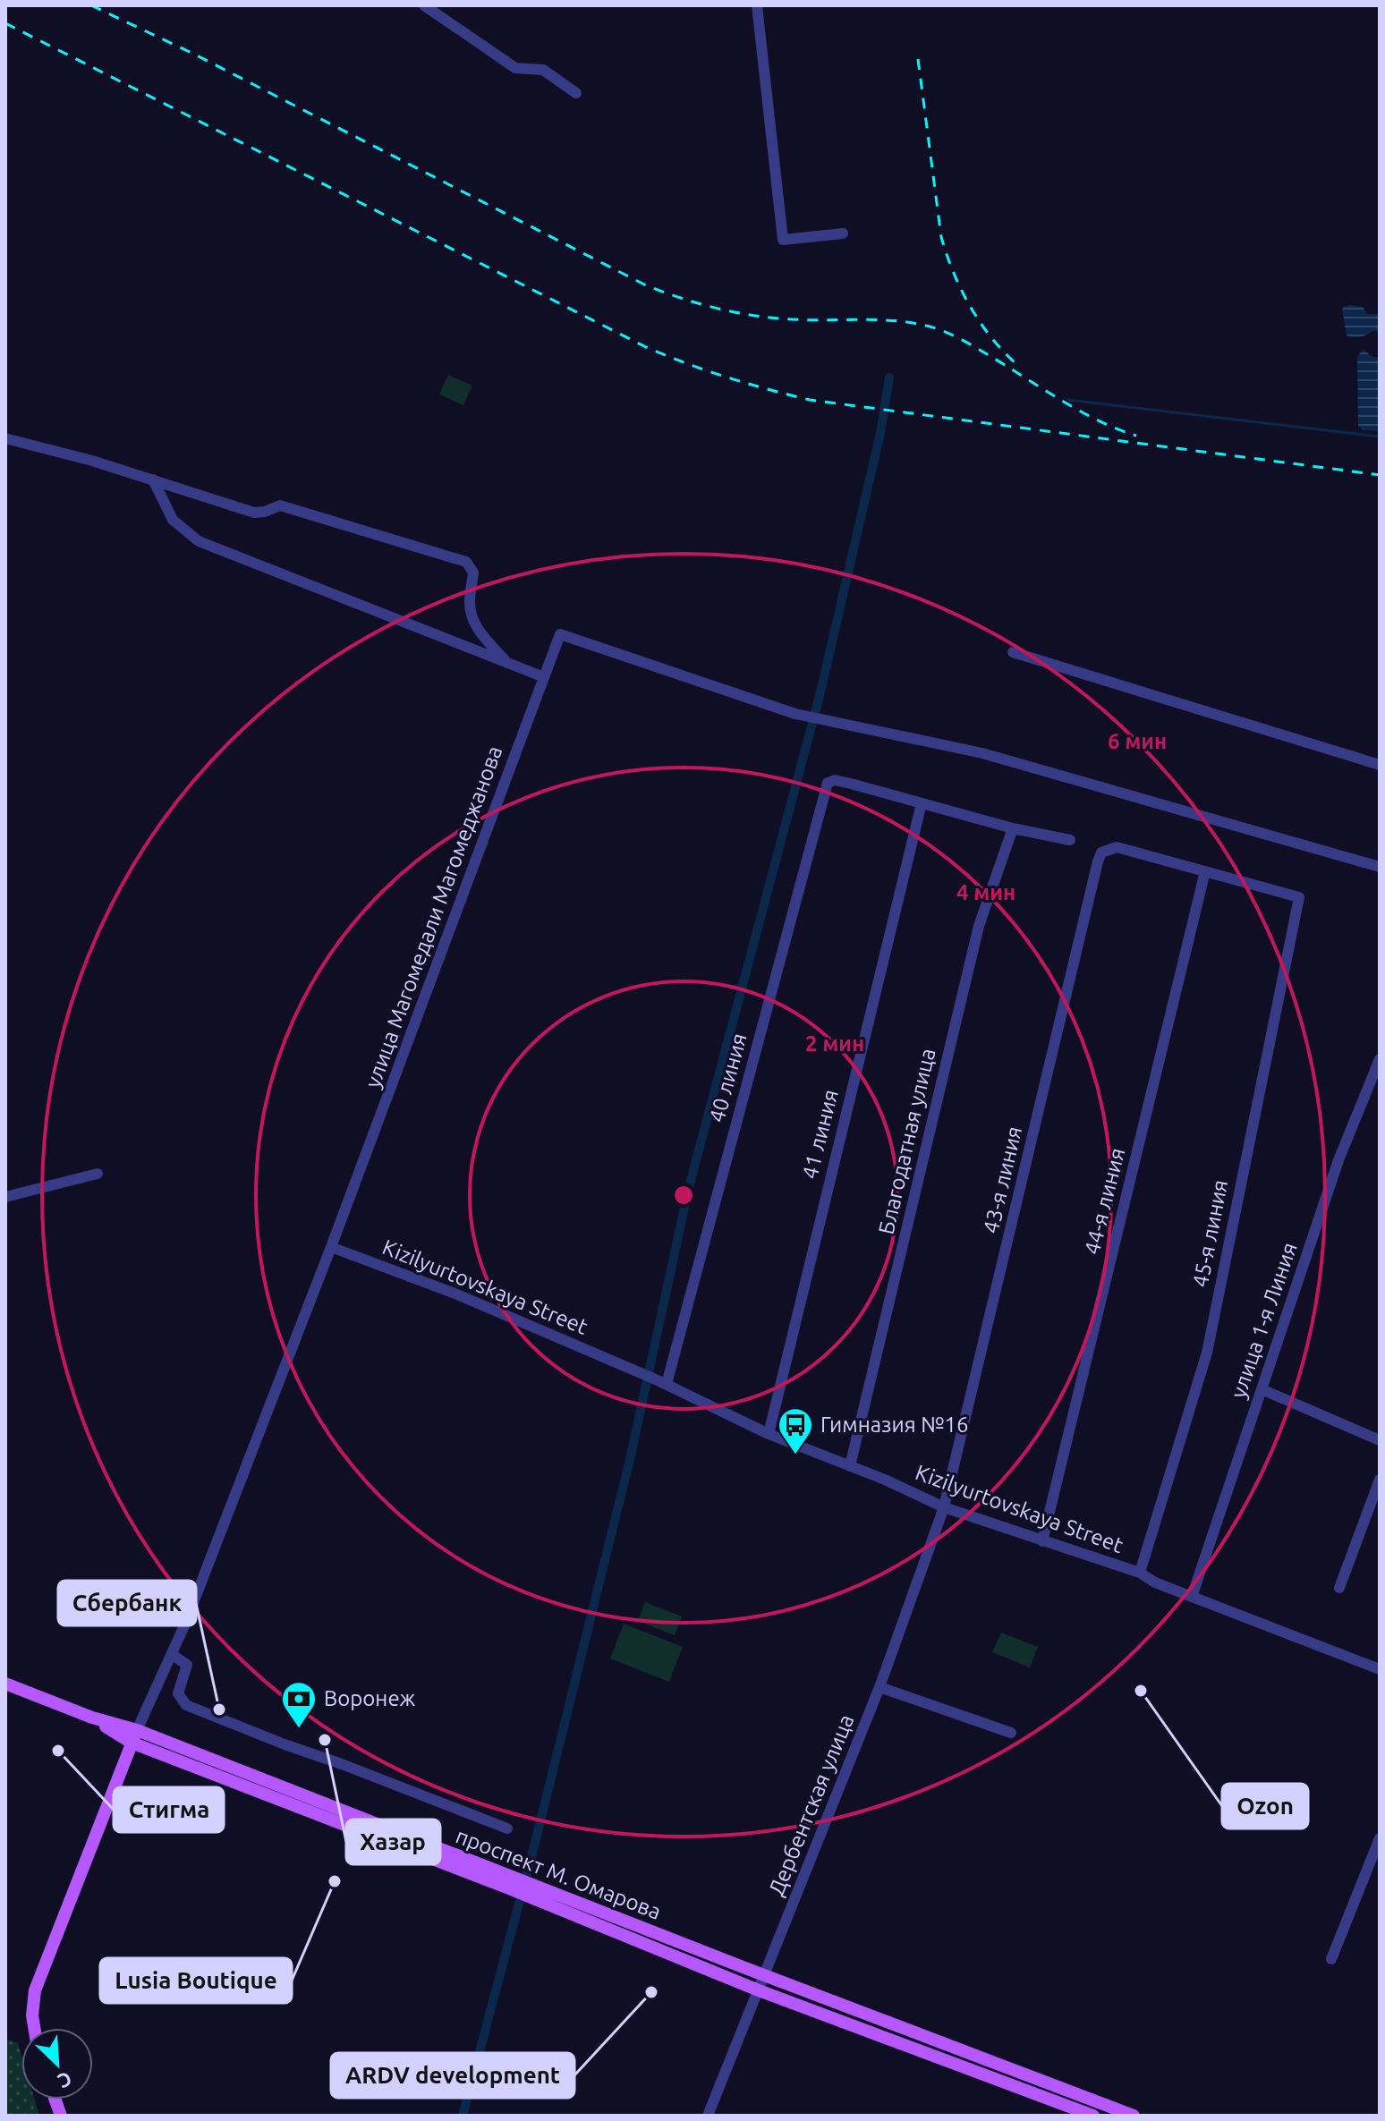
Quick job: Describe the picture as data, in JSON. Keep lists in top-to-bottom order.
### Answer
{
  "streets": {
    "main road": ["проспект М. Омарова"],
    "street": [
      "улица Магомедали Магомеджановa",
      "40 линия",
      "41 линия",
      "Благодатная улица",
      "43-я линия",
      "44-я линия",
      "45-я линия",
      "Kizilyurtovskaya Street",
      "улица 1-я Линия",
      "Дербентская улица"
    ]
  },
  "crossings": [
    ["улица Магомедали Магомеджановa", "Kizilyurtovskaya Street"],
    ["улица Магомедали Магомеджановa", "проспект М. Омарова"],
    ["40 линия", "41 линия"],
    ["40 линия", "Kizilyurtovskaya Street"],
    ["41 линия", "Kizilyurtovskaya Street"],
    ["Благодатная улица", "Kizilyurtovskaya Street"],
    ["43-я линия", "44-я линия"],
    ["43-я линия", "45-я линия"],
    ["43-я линия", "Kizilyurtovskaya Street"],
    ["43-я линия", "Дербентская улица"],
    ["44-я линия", "45-я линия"],
    ["44-я линия", "Kizilyurtovskaya Street"],
    ["45-я линия", "Kizilyurtovskaya Street"],
    ["Kizilyurtovskaya Street", "улица 1-я Линия"],
    ["Kizilyurtovskaya Street", "Дербентская улица"],
    ["Дербентская улица", "проспект М. Омарова"]
  ],
  "places": {
    "bus stop": ["Гимназия №16"],
    "other": [
      "Ozon",
      "Сбербанк",
      "Хазар",
      "Стигма",
      "Lusia Boutique",
      "ARDV development"
    ],
    "bank": ["Воронеж"]
  },
  "north": "bottom right",
  "rings": ["6 мин", "4 мин", "2 мин"]
}
